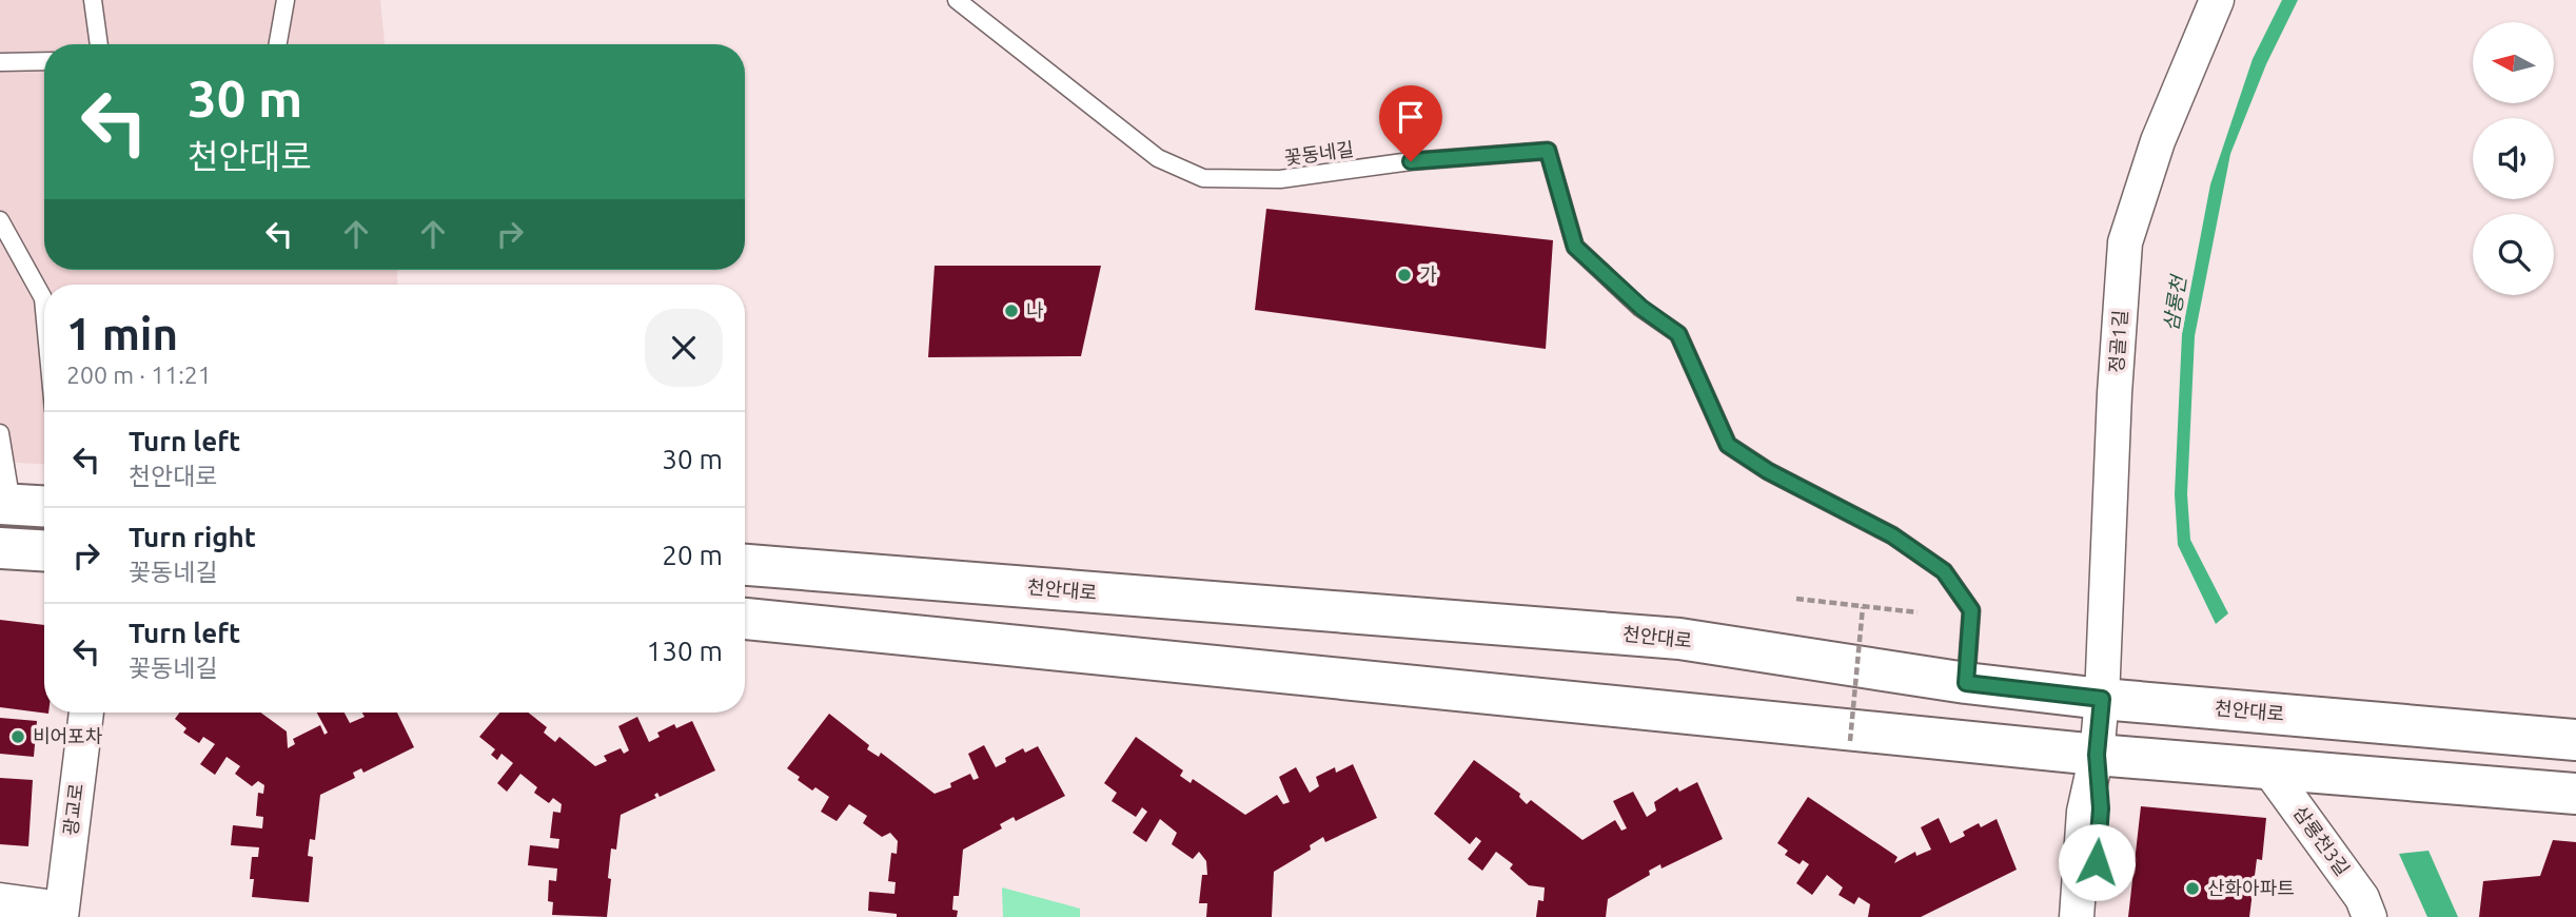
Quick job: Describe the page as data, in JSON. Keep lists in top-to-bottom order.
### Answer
{
  "streets": {
    "main road": ["천안대로"],
    "street": ["정골1길", "광교로", "삼룡천3길"],
    "lane": ["꽃동네길"]
  },
  "crossings": [
    ["꽃동네길", "천안대로"],
    ["정골1길", "천안대로"]
  ],
  "water": ["삼룡천"],
  "places": [
    "가",
    "나",
    "비어포차",
    "산화아파트"
  ],
  "north": "left",
  "page": {
    "turn": ["30 m", "천안대로"],
    "heading": ["1 min", "200 m · 11:21"],
    "list": [
      {
        "name": "Turn left",
        "note": "천안대로",
        "value": "30 m"
      },
      {
        "name": "Turn right",
        "note": "꽃동네길",
        "value": "20 m"
      },
      {
        "name": "Turn left",
        "note": "꽃동네길",
        "value": "130 m"
      }
    ]
  }
}
